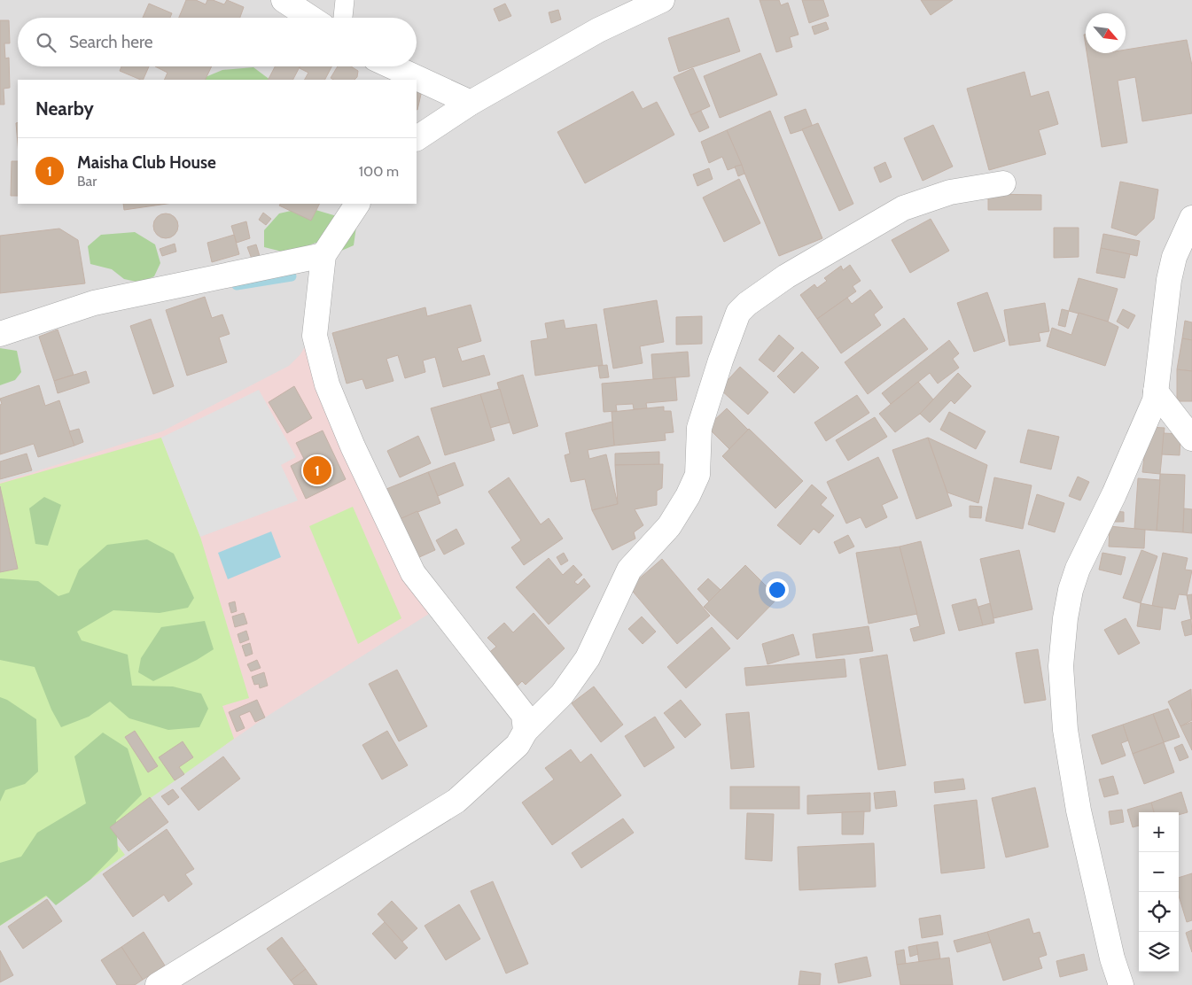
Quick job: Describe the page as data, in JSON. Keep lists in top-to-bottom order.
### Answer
{
  "north": "bottom right",
  "page": {
    "search": "Search here",
    "heading": "Nearby",
    "list": [
      {
        "mark": "1",
        "name": "Maisha Club House",
        "note": "Bar",
        "value": "100 m"
      }
    ],
    "pins": "1",
    "map_buttons": ["+", "−"]
  }
}
